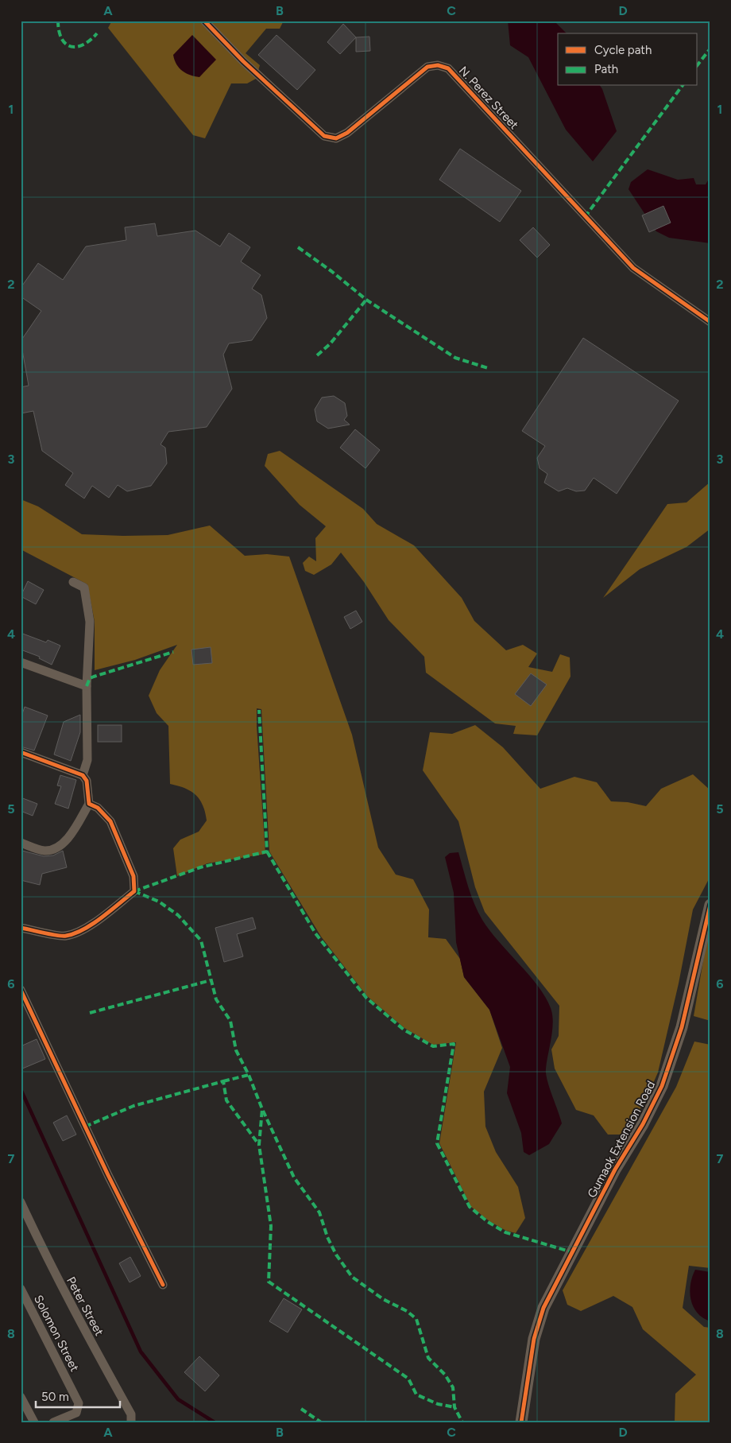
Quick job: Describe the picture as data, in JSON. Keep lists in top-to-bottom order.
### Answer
{
  "streets": {
    "street": [
      "N. Perez Street",
      "Gumaok Extension Road",
      "Peter Street",
      "Solomon Street"
    ]
  },
  "legend": ["Cycle path", "Path"],
  "scale_bar": "50 m",
  "grid": {
    "columns": [
      "A",
      "B",
      "C",
      "D"
    ],
    "rows": [
      "1",
      "2",
      "3",
      "4",
      "5",
      "6",
      "7",
      "8"
    ]
  }
}
